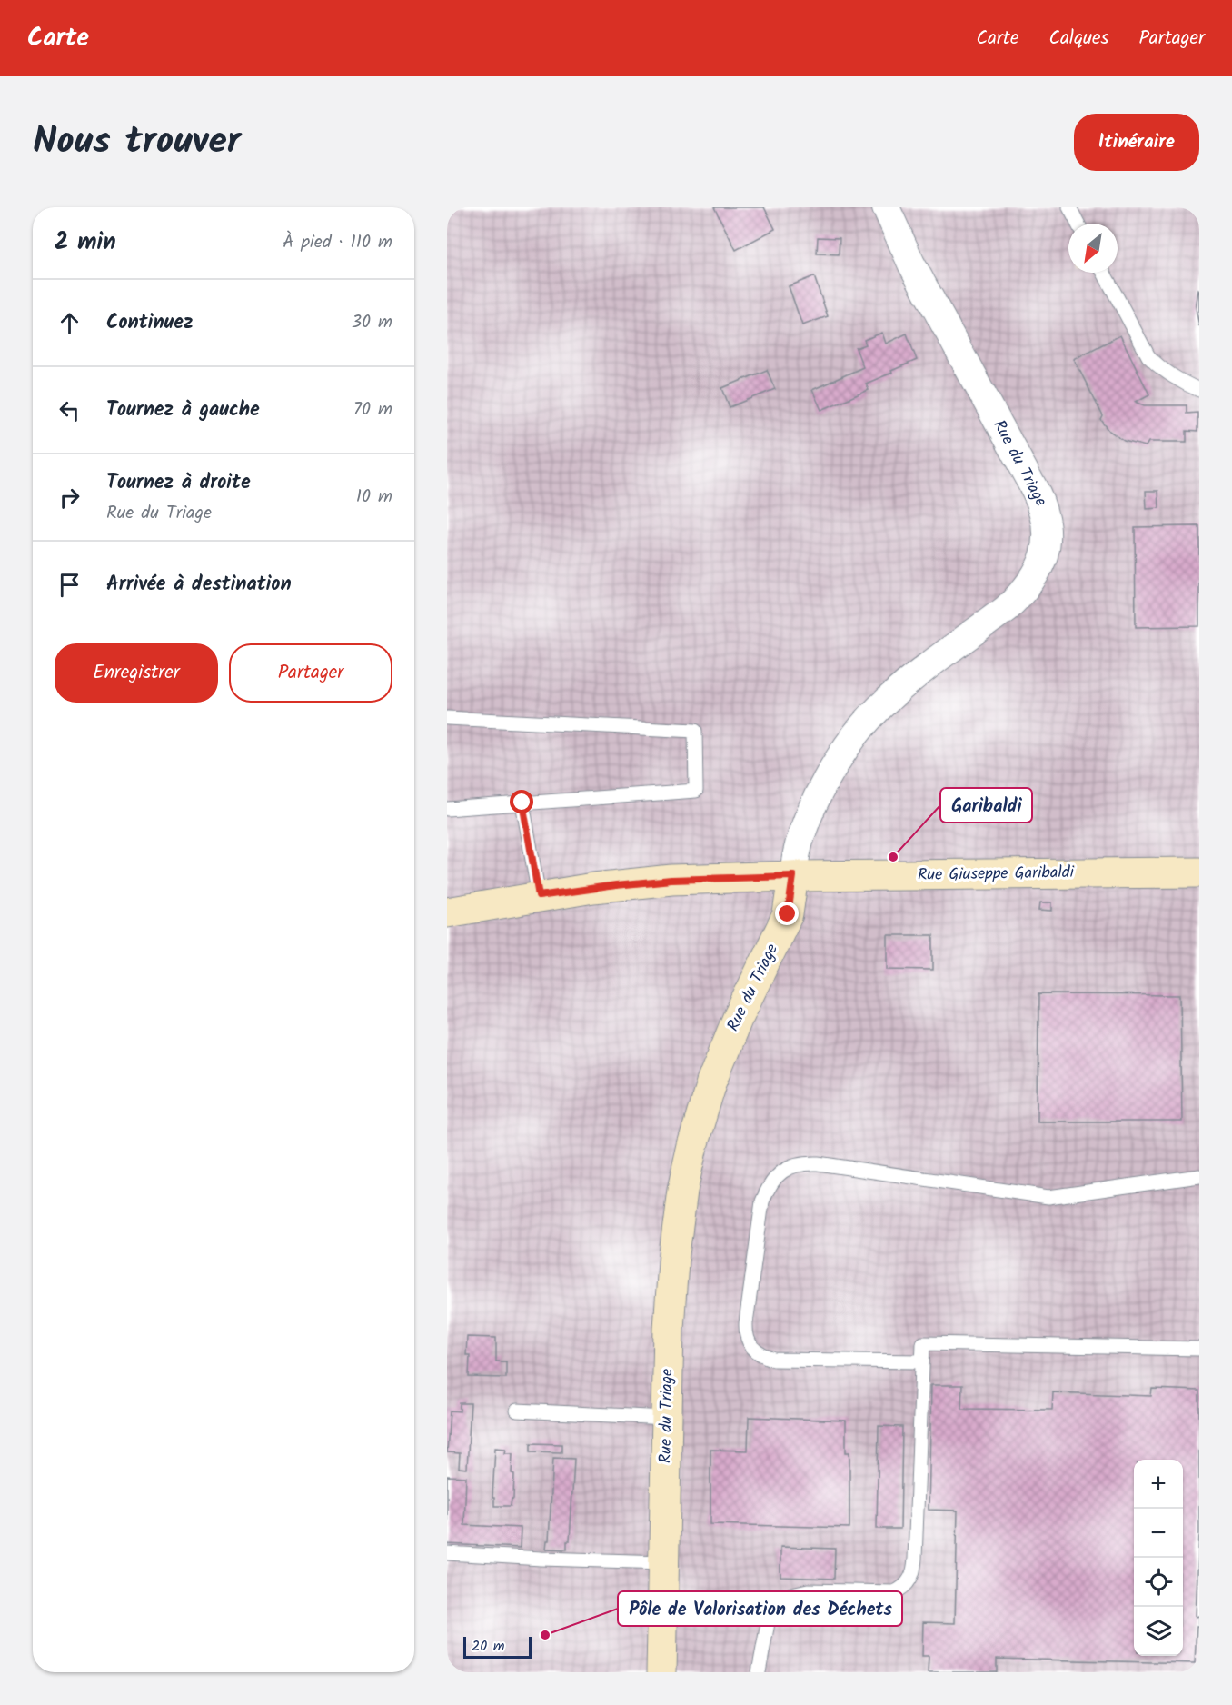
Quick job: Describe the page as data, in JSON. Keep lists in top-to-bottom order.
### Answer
{
  "streets": {
    "street": ["Rue du Triage", "Rue Giuseppe Garibaldi"]
  },
  "crossings": [
    ["Rue du Triage", "Rue Giuseppe Garibaldi"]
  ],
  "places": ["Garibaldi", "Pôle de Valorisation des Déchets"],
  "scale_bar": "20 m",
  "north": "bottom left",
  "page": {
    "header": "Carte",
    "nav": ["Carte", "Calques", "Partager"],
    "title": "Nous trouver",
    "buttons": [
      "Itinéraire",
      ["Enregistrer", "Partager"]
    ],
    "heading": ["2 min", "À pied · 110 m"],
    "list": [
      ["Continuez", "30 m"],
      ["Tournez à gauche", "70 m"],
      ["Tournez à droite", "Rue du Triage", "10 m"],
      "Arrivée à destination"
    ],
    "map_buttons": ["+", "−"],
    "scale": "20 m"
  }
}
